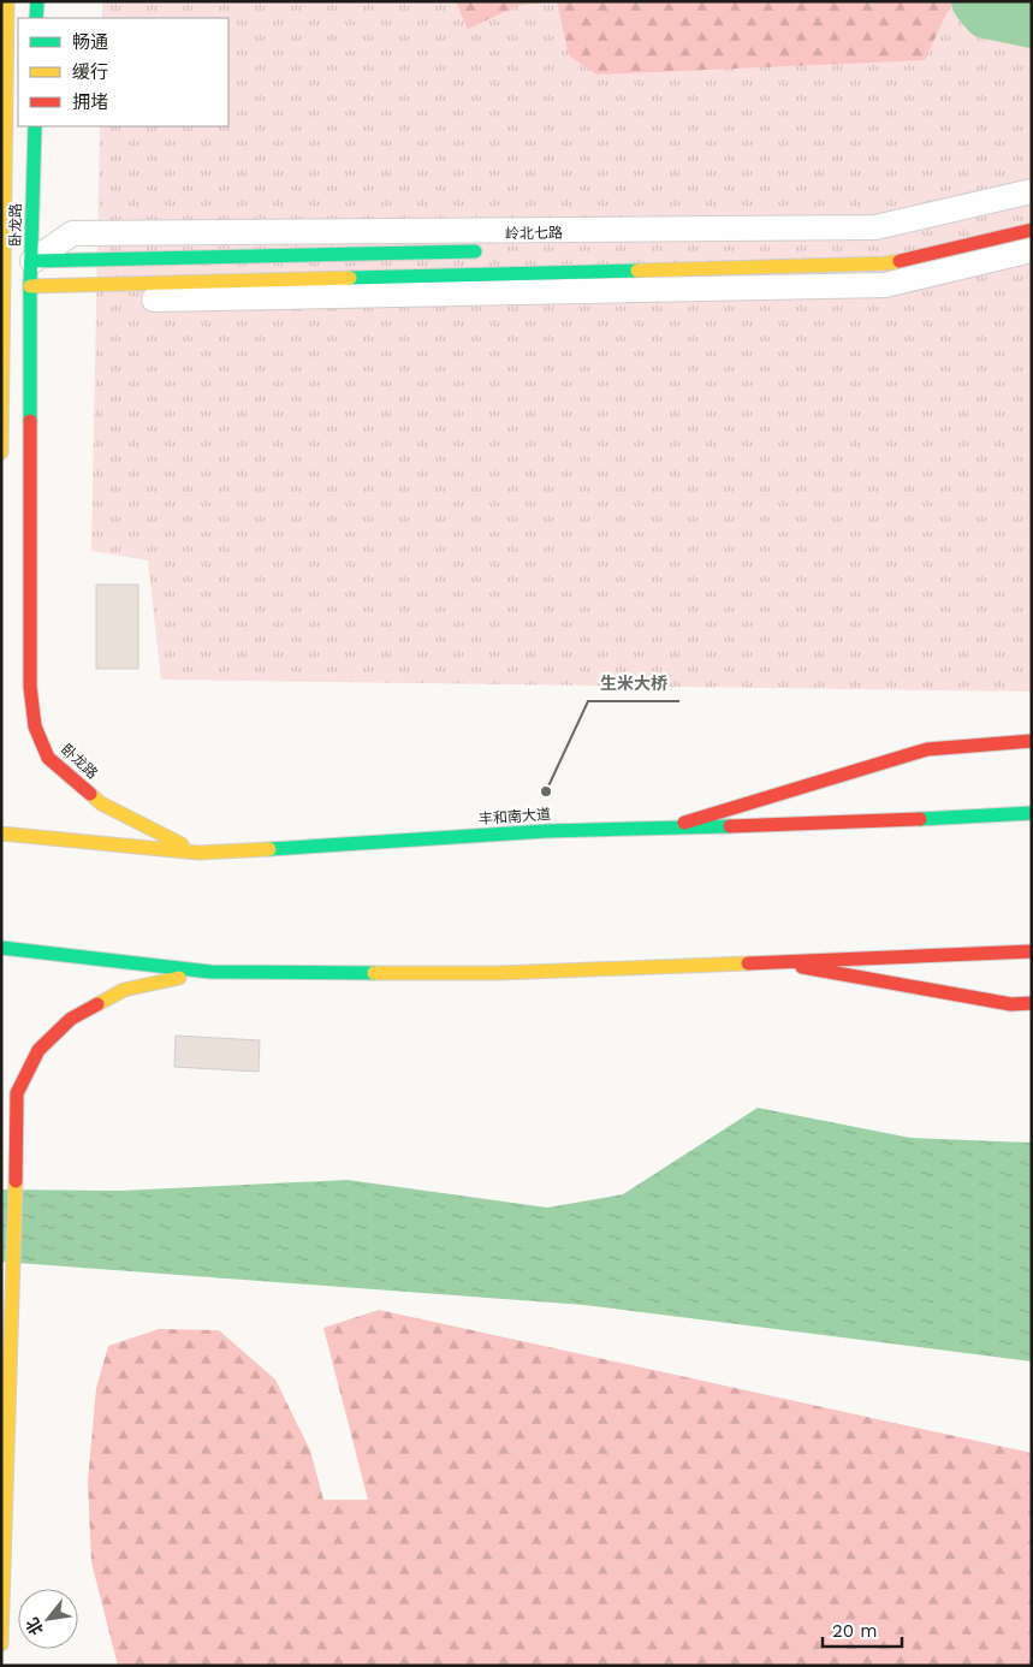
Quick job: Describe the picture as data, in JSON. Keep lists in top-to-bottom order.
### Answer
{
  "streets": {
    "main road": ["卧龙路", "岭北七路", "丰和南大道"]
  },
  "crossings": [
    ["卧龙路", "岭北七路"],
    ["卧龙路", "丰和南大道"]
  ],
  "places": ["生米大桥"],
  "legend": ["畅通", "缓行", "拥堵"],
  "scale_bar": "20 m",
  "north": "bottom left"
}
